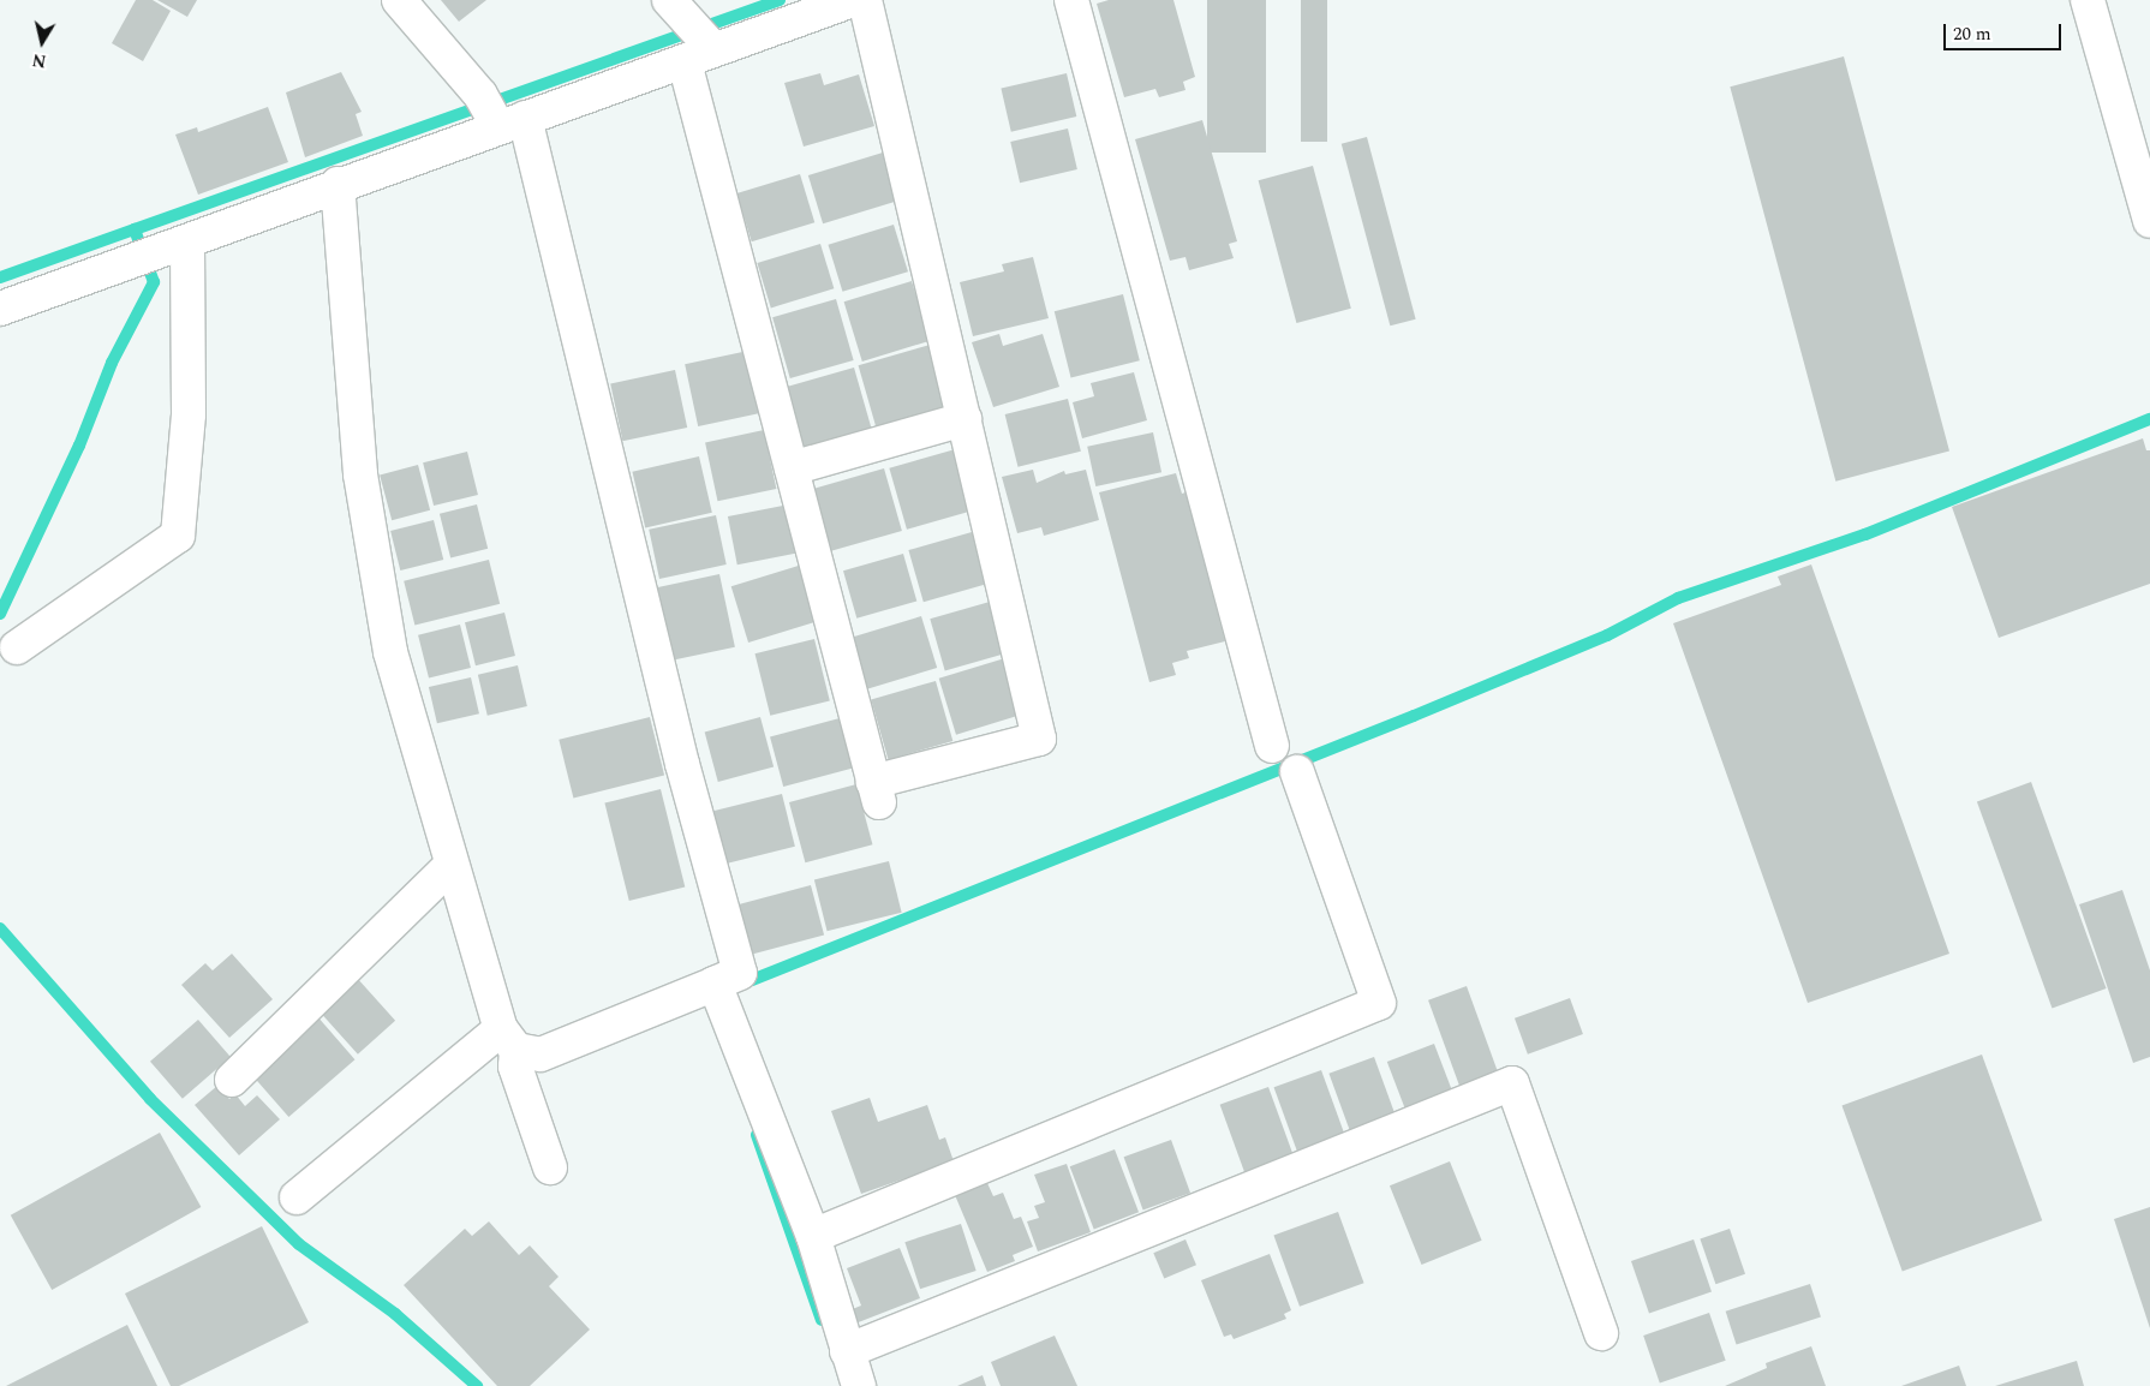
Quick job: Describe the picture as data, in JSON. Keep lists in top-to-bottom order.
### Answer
{
  "scale_bar": "20 m",
  "north": "bottom"
}
